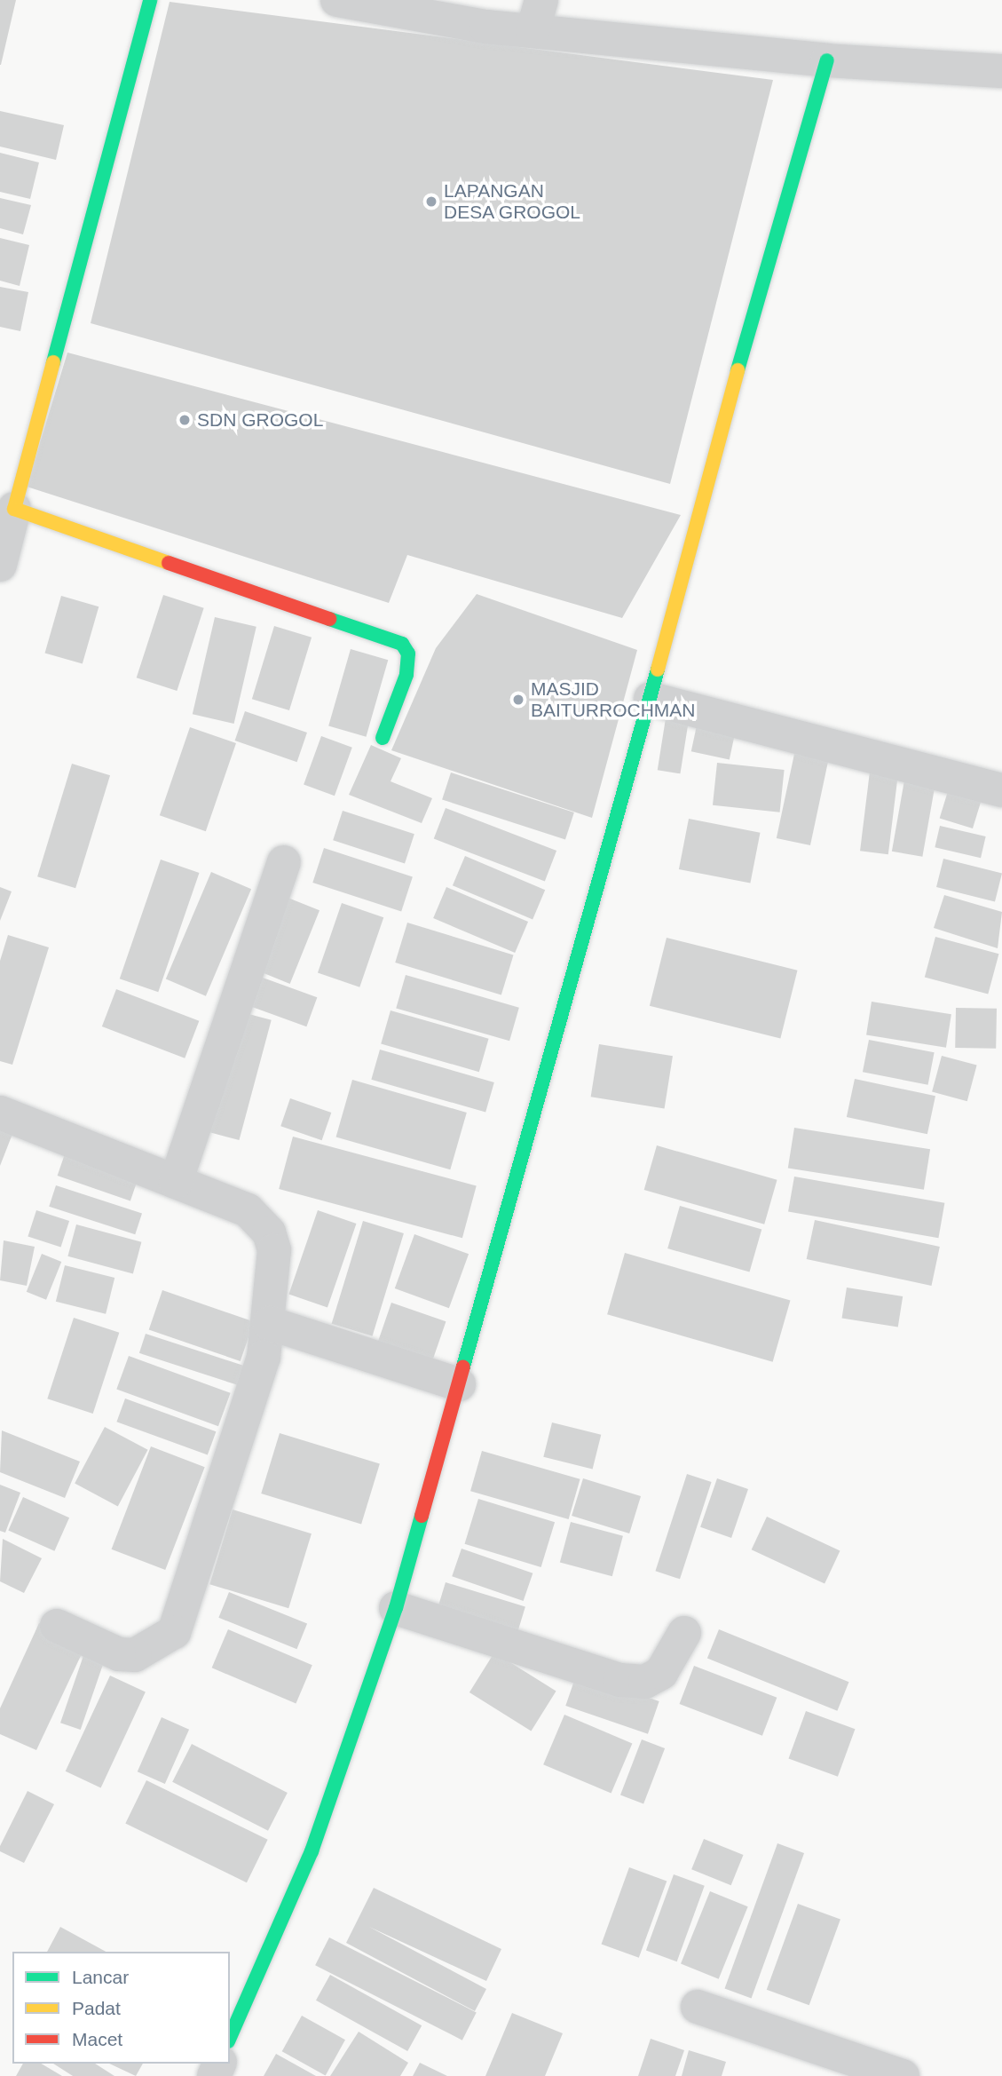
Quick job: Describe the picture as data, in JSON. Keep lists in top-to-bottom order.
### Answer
{
  "places": ["LAPANGAN DESA GROGOL", "SDN GROGOL", "MASJID BAITURROCHMAN"],
  "legend": ["Lancar", "Padat", "Macet"]
}
